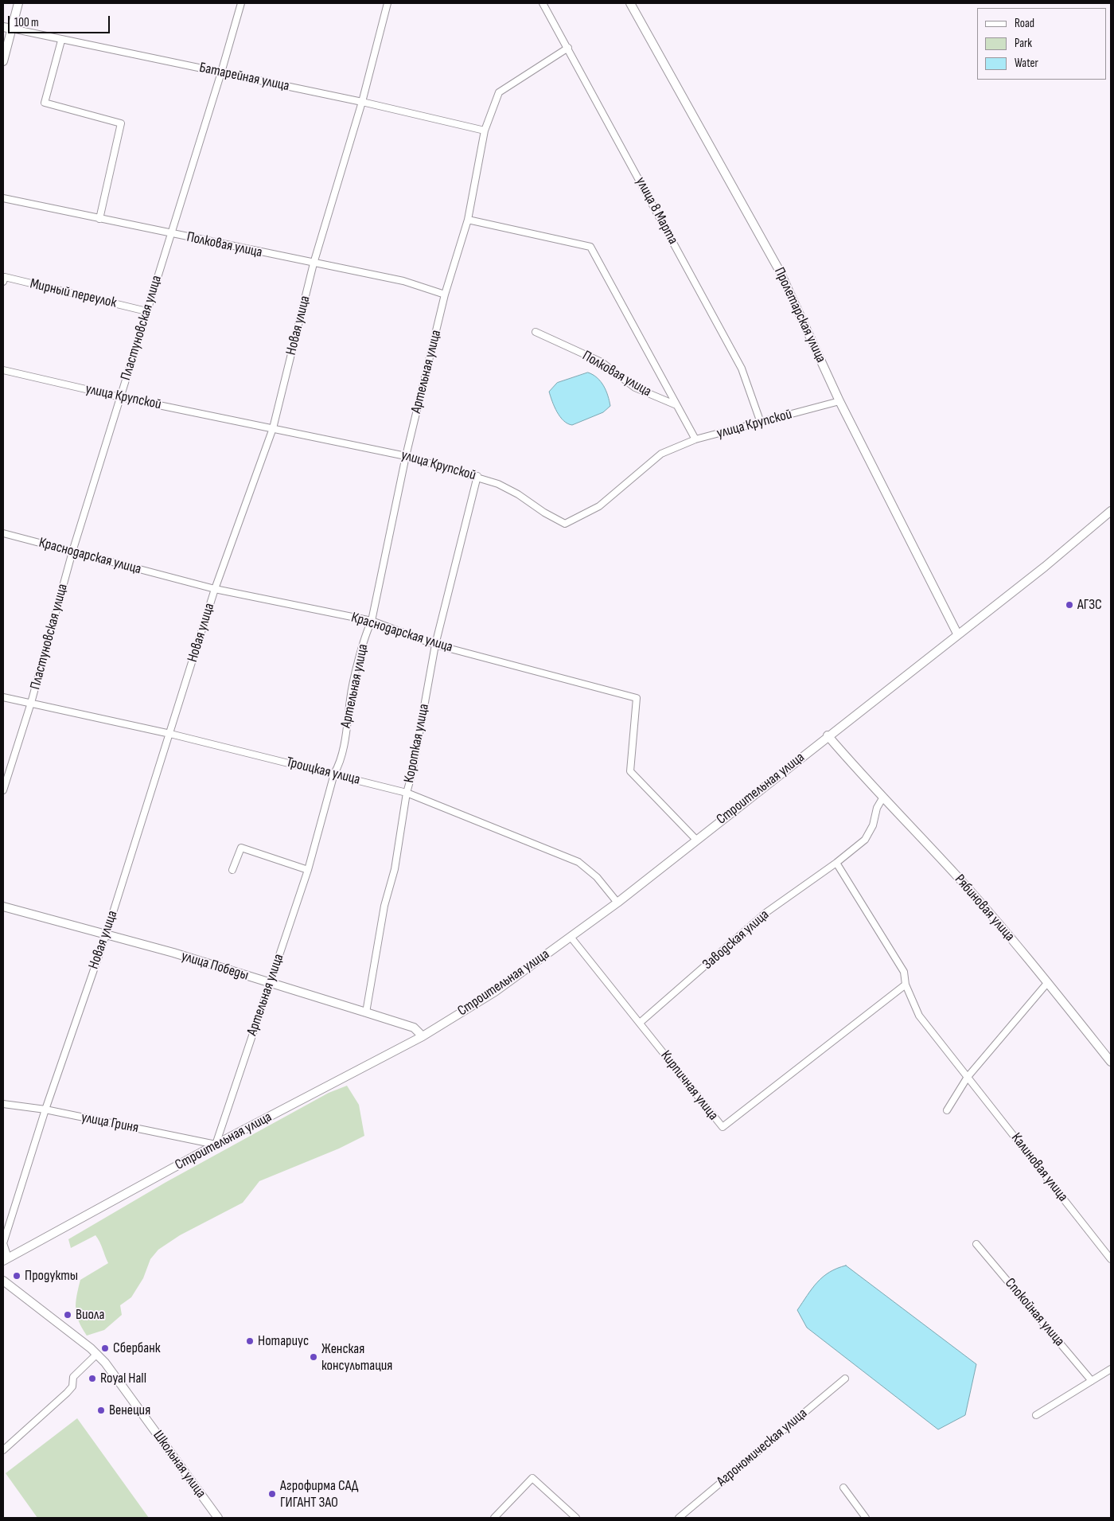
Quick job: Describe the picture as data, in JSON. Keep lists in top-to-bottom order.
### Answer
{
  "streets": {
    "street": [
      "Батарейная улица",
      "улица 8 Марта",
      "Полковая улица",
      "Мирный переулок",
      "Пролетарская улица",
      "Новая улица",
      "Пластуновская улица",
      "Артельная улица",
      "улица Крупской",
      "Краснодарская улица",
      "Короткая улица",
      "Троицкая улица",
      "Строительная улица",
      "Рябиновая улица",
      "Заводская улица",
      "улица Победы",
      "Кирпичная улица",
      "улица Гриня",
      "Калиновая улица",
      "Спокойная улица",
      "Агрономическая улица",
      "Школьная улица"
    ]
  },
  "crossings": [
    ["Батарейная улица", "Новая улица"],
    ["Батарейная улица", "Пластуновская улица"],
    ["Батарейная улица", "Артельная улица"],
    ["улица 8 Марта", "Артельная улица"],
    ["улица 8 Марта", "улица Крупской"],
    ["Полковая улица", "Новая улица"],
    ["Полковая улица", "Пластуновская улица"],
    ["Полковая улица", "Артельная улица"],
    ["Мирный переулок", "Пластуновская улица"],
    ["Пролетарская улица", "улица Крупской"],
    ["Пролетарская улица", "Строительная улица"],
    ["Новая улица", "улица Крупской"],
    ["Новая улица", "Краснодарская улица"],
    ["Новая улица", "Троицкая улица"],
    ["Новая улица", "Строительная улица"],
    ["Новая улица", "улица Победы"],
    ["Новая улица", "улица Гриня"],
    ["Пластуновская улица", "улица Крупской"],
    ["Пластуновская улица", "Краснодарская улица"],
    ["Пластуновская улица", "Троицкая улица"],
    ["Артельная улица", "улица Крупской"],
    ["Артельная улица", "Краснодарская улица"],
    ["Артельная улица", "Троицкая улица"],
    ["Артельная улица", "Строительная улица"],
    ["Артельная улица", "улица Победы"],
    ["Артельная улица", "улица Гриня"],
    ["улица Крупской", "Короткая улица"],
    ["Краснодарская улица", "Короткая улица"],
    ["Краснодарская улица", "Строительная улица"],
    ["Короткая улица", "Троицкая улица"],
    ["Короткая улица", "улица Победы"],
    ["Троицкая улица", "Строительная улица"],
    ["Строительная улица", "Рябиновая улица"],
    ["Строительная улица", "улица Победы"],
    ["Строительная улица", "Кирпичная улица"],
    ["Строительная улица", "улица Гриня"],
    ["Рябиновая улица", "Заводская улица"],
    ["Заводская улица", "Кирпичная улица"],
    ["Заводская улица", "Калиновая улица"],
    ["Кирпичная улица", "Калиновая улица"]
  ],
  "places": [
    "АГЗС",
    "Продукты",
    "Виола",
    "Нотариус",
    "Сбербанк",
    "Женская консультация",
    "Royal Hall",
    "Венеция",
    "Агрофирма САД ГИГАНТ ЗАО"
  ],
  "legend": ["Road", "Park", "Water"],
  "scale_bar": "100 m"
}
